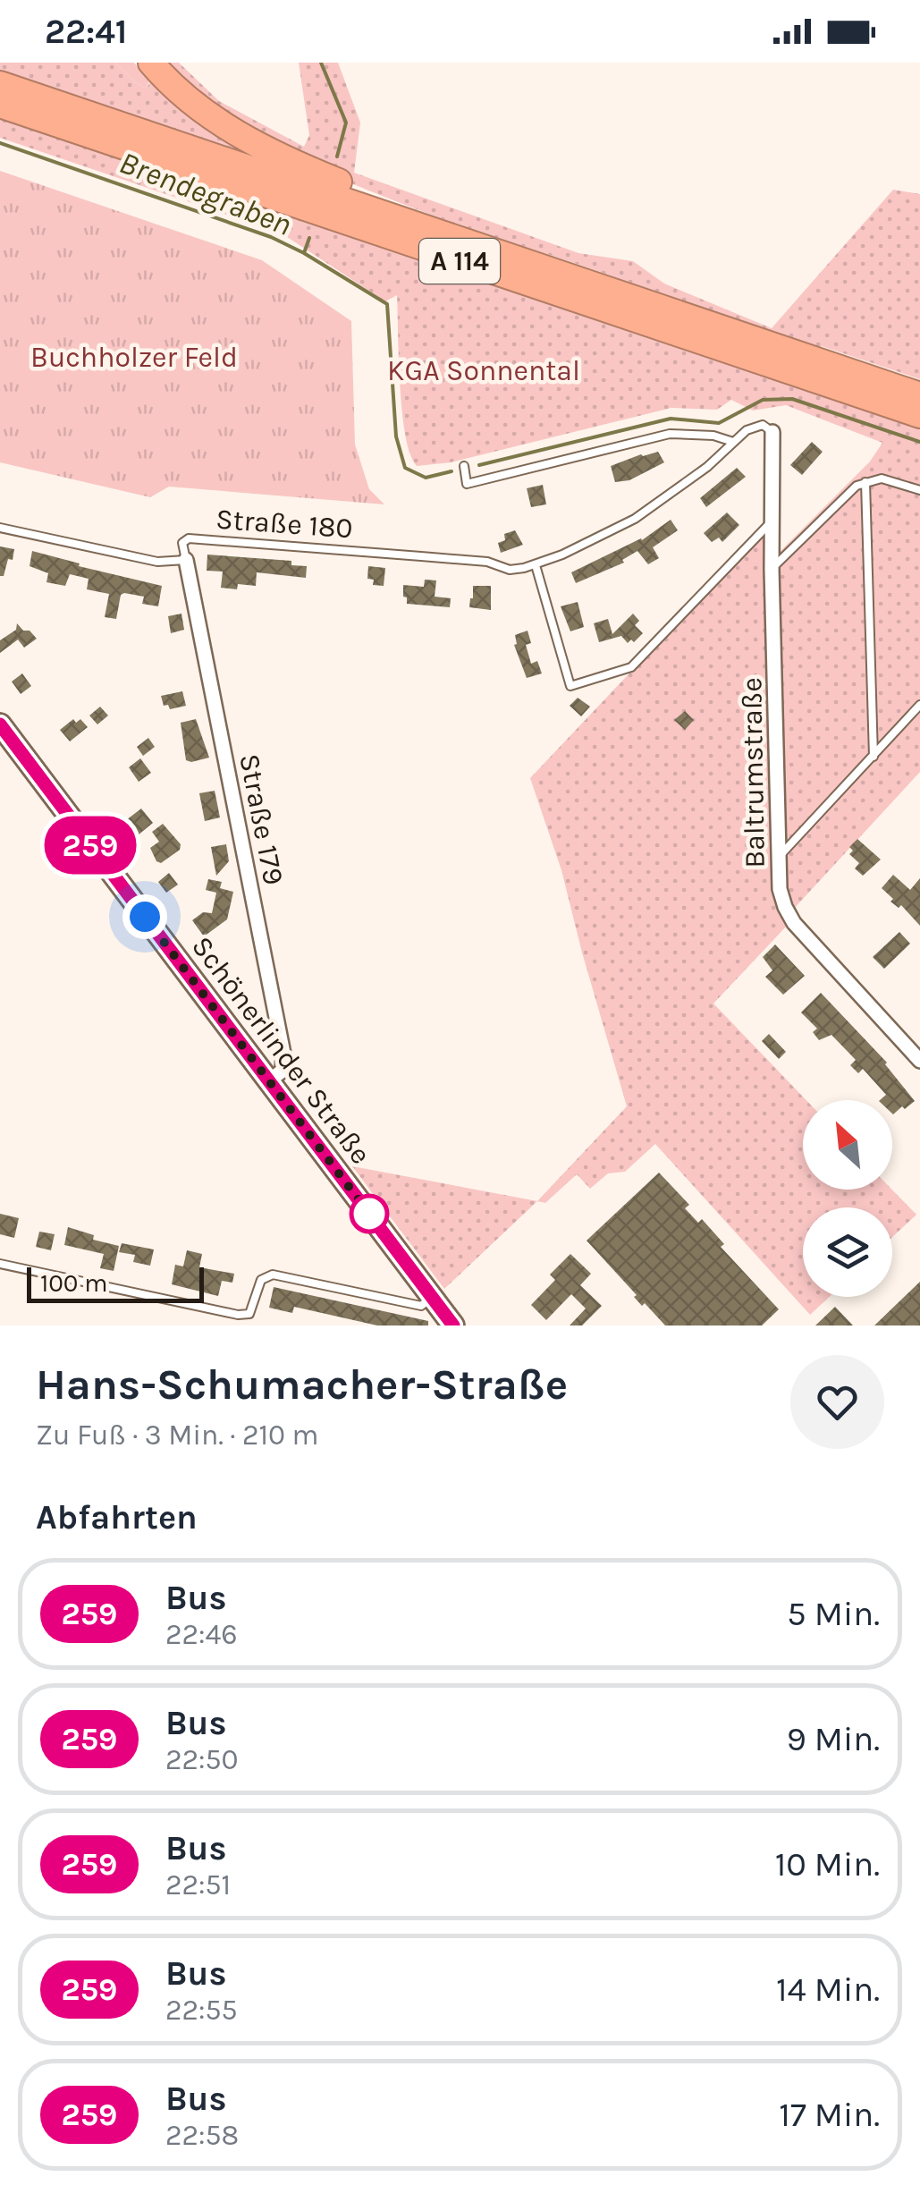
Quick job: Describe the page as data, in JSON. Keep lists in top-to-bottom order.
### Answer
{
  "streets": {
    "highway": ["A 114"],
    "main road": ["Schönerlinder Straße"],
    "street": ["Baltrumstraße", "Straße 179"],
    "lane": ["Straße 180"]
  },
  "crossings": [
    ["Straße 180", "Baltrumstraße"],
    ["Straße 180", "Straße 179"],
    ["Straße 179", "Schönerlinder Straße"]
  ],
  "water": ["Brendegraben"],
  "parks": ["Buchholzer Feld", "KGA Sonnental"],
  "lines": ["bus line 259"],
  "scale_bar": "100 m",
  "north": "top left",
  "page": {
    "status": "22:41",
    "on_map": "259",
    "scale": "100 m",
    "heading": [
      ["Hans-Schumacher-Straße", "Zu Fuß · 3 Min. · 210 m"],
      "Abfahrten"
    ],
    "list": [
      {
        "mark": "259",
        "name": "Bus",
        "note": "22:46",
        "value": "5 Min."
      },
      {
        "mark": "259",
        "name": "Bus",
        "note": "22:50",
        "value": "9 Min."
      },
      {
        "mark": "259",
        "name": "Bus",
        "note": "22:51",
        "value": "10 Min."
      },
      {
        "mark": "259",
        "name": "Bus",
        "note": "22:55",
        "value": "14 Min."
      },
      {
        "mark": "259",
        "name": "Bus",
        "note": "22:58",
        "value": "17 Min."
      }
    ]
  }
}
